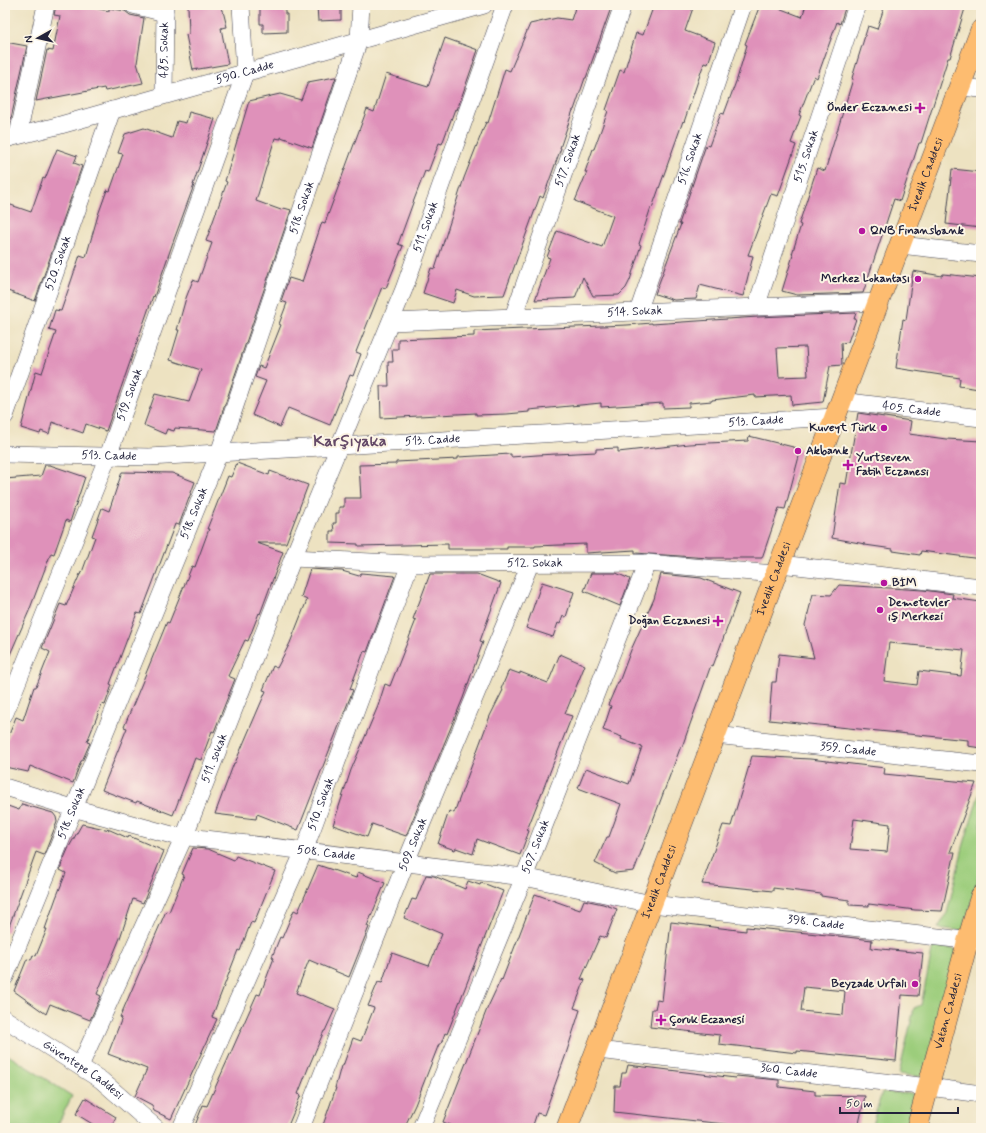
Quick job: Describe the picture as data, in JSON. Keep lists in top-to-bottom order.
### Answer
{
  "streets": {
    "main road": ["İvedik Caddesi", "Vatan Caddesi"],
    "street": [
      "485. Sokak",
      "590. Cadde",
      "515. Sokak",
      "516. Sokak",
      "517. Sokak",
      "518. Sokak",
      "511. Sokak",
      "520. Sokak",
      "514. Sokak",
      "519. Sokak",
      "405. Cadde",
      "513. Cadde",
      "512. Sokak",
      "359. Cadde",
      "511. sokak",
      "510. Sokak",
      "509. Sokak",
      "507. Sokak",
      "508. Cadde",
      "398. Cadde",
      "Güventepe Caddesi",
      "360. Cadde"
    ]
  },
  "crossings": [
    ["485. Sokak", "590. Cadde"],
    ["590. Cadde", "518. Sokak"],
    ["590. Cadde", "520. Sokak"],
    ["590. Cadde", "519. Sokak"],
    ["515. Sokak", "514. Sokak"],
    ["516. Sokak", "514. Sokak"],
    ["517. Sokak", "514. Sokak"],
    ["İvedik Caddesi", "514. Sokak"],
    ["İvedik Caddesi", "405. Cadde"],
    ["İvedik Caddesi", "513. Cadde"],
    ["İvedik Caddesi", "512. Sokak"],
    ["İvedik Caddesi", "359. Cadde"],
    ["İvedik Caddesi", "508. Cadde"],
    ["İvedik Caddesi", "398. Cadde"],
    ["İvedik Caddesi", "360. Cadde"],
    ["518. Sokak", "513. Cadde"],
    ["518. Sokak", "508. Cadde"],
    ["511. Sokak", "514. Sokak"],
    ["511. Sokak", "513. Cadde"],
    ["511. Sokak", "511. sokak"],
    ["519. Sokak", "513. Cadde"],
    ["405. Cadde", "513. Cadde"],
    ["513. Cadde", "511. sokak"],
    ["512. Sokak", "511. sokak"],
    ["512. Sokak", "510. Sokak"],
    ["512. Sokak", "509. Sokak"],
    ["512. Sokak", "507. Sokak"],
    ["511. sokak", "508. Cadde"],
    ["511. sokak", "Güventepe Caddesi"],
    ["510. Sokak", "508. Cadde"],
    ["509. Sokak", "508. Cadde"],
    ["507. Sokak", "508. Cadde"],
    ["508. Cadde", "398. Cadde"],
    ["398. Cadde", "Vatan Caddesi"],
    ["Vatan Caddesi", "360. Cadde"]
  ],
  "districts": ["Karşıyaka"],
  "places": {
    "health": [
      "Önder Eczanesi",
      "Yurtseven Fatih Eczanesi",
      "Doğan Eczanesi",
      "Çoruk Eczanesi"
    ],
    "other": [
      "QNB Finansbank",
      "Merkez Lokantası",
      "Kuveyt Türk",
      "Akbank",
      "BİM",
      "Demetevler iş Merkezi",
      "Beyzade Urfalı"
    ]
  },
  "scale_bar": "50 m",
  "north": "left"
}
